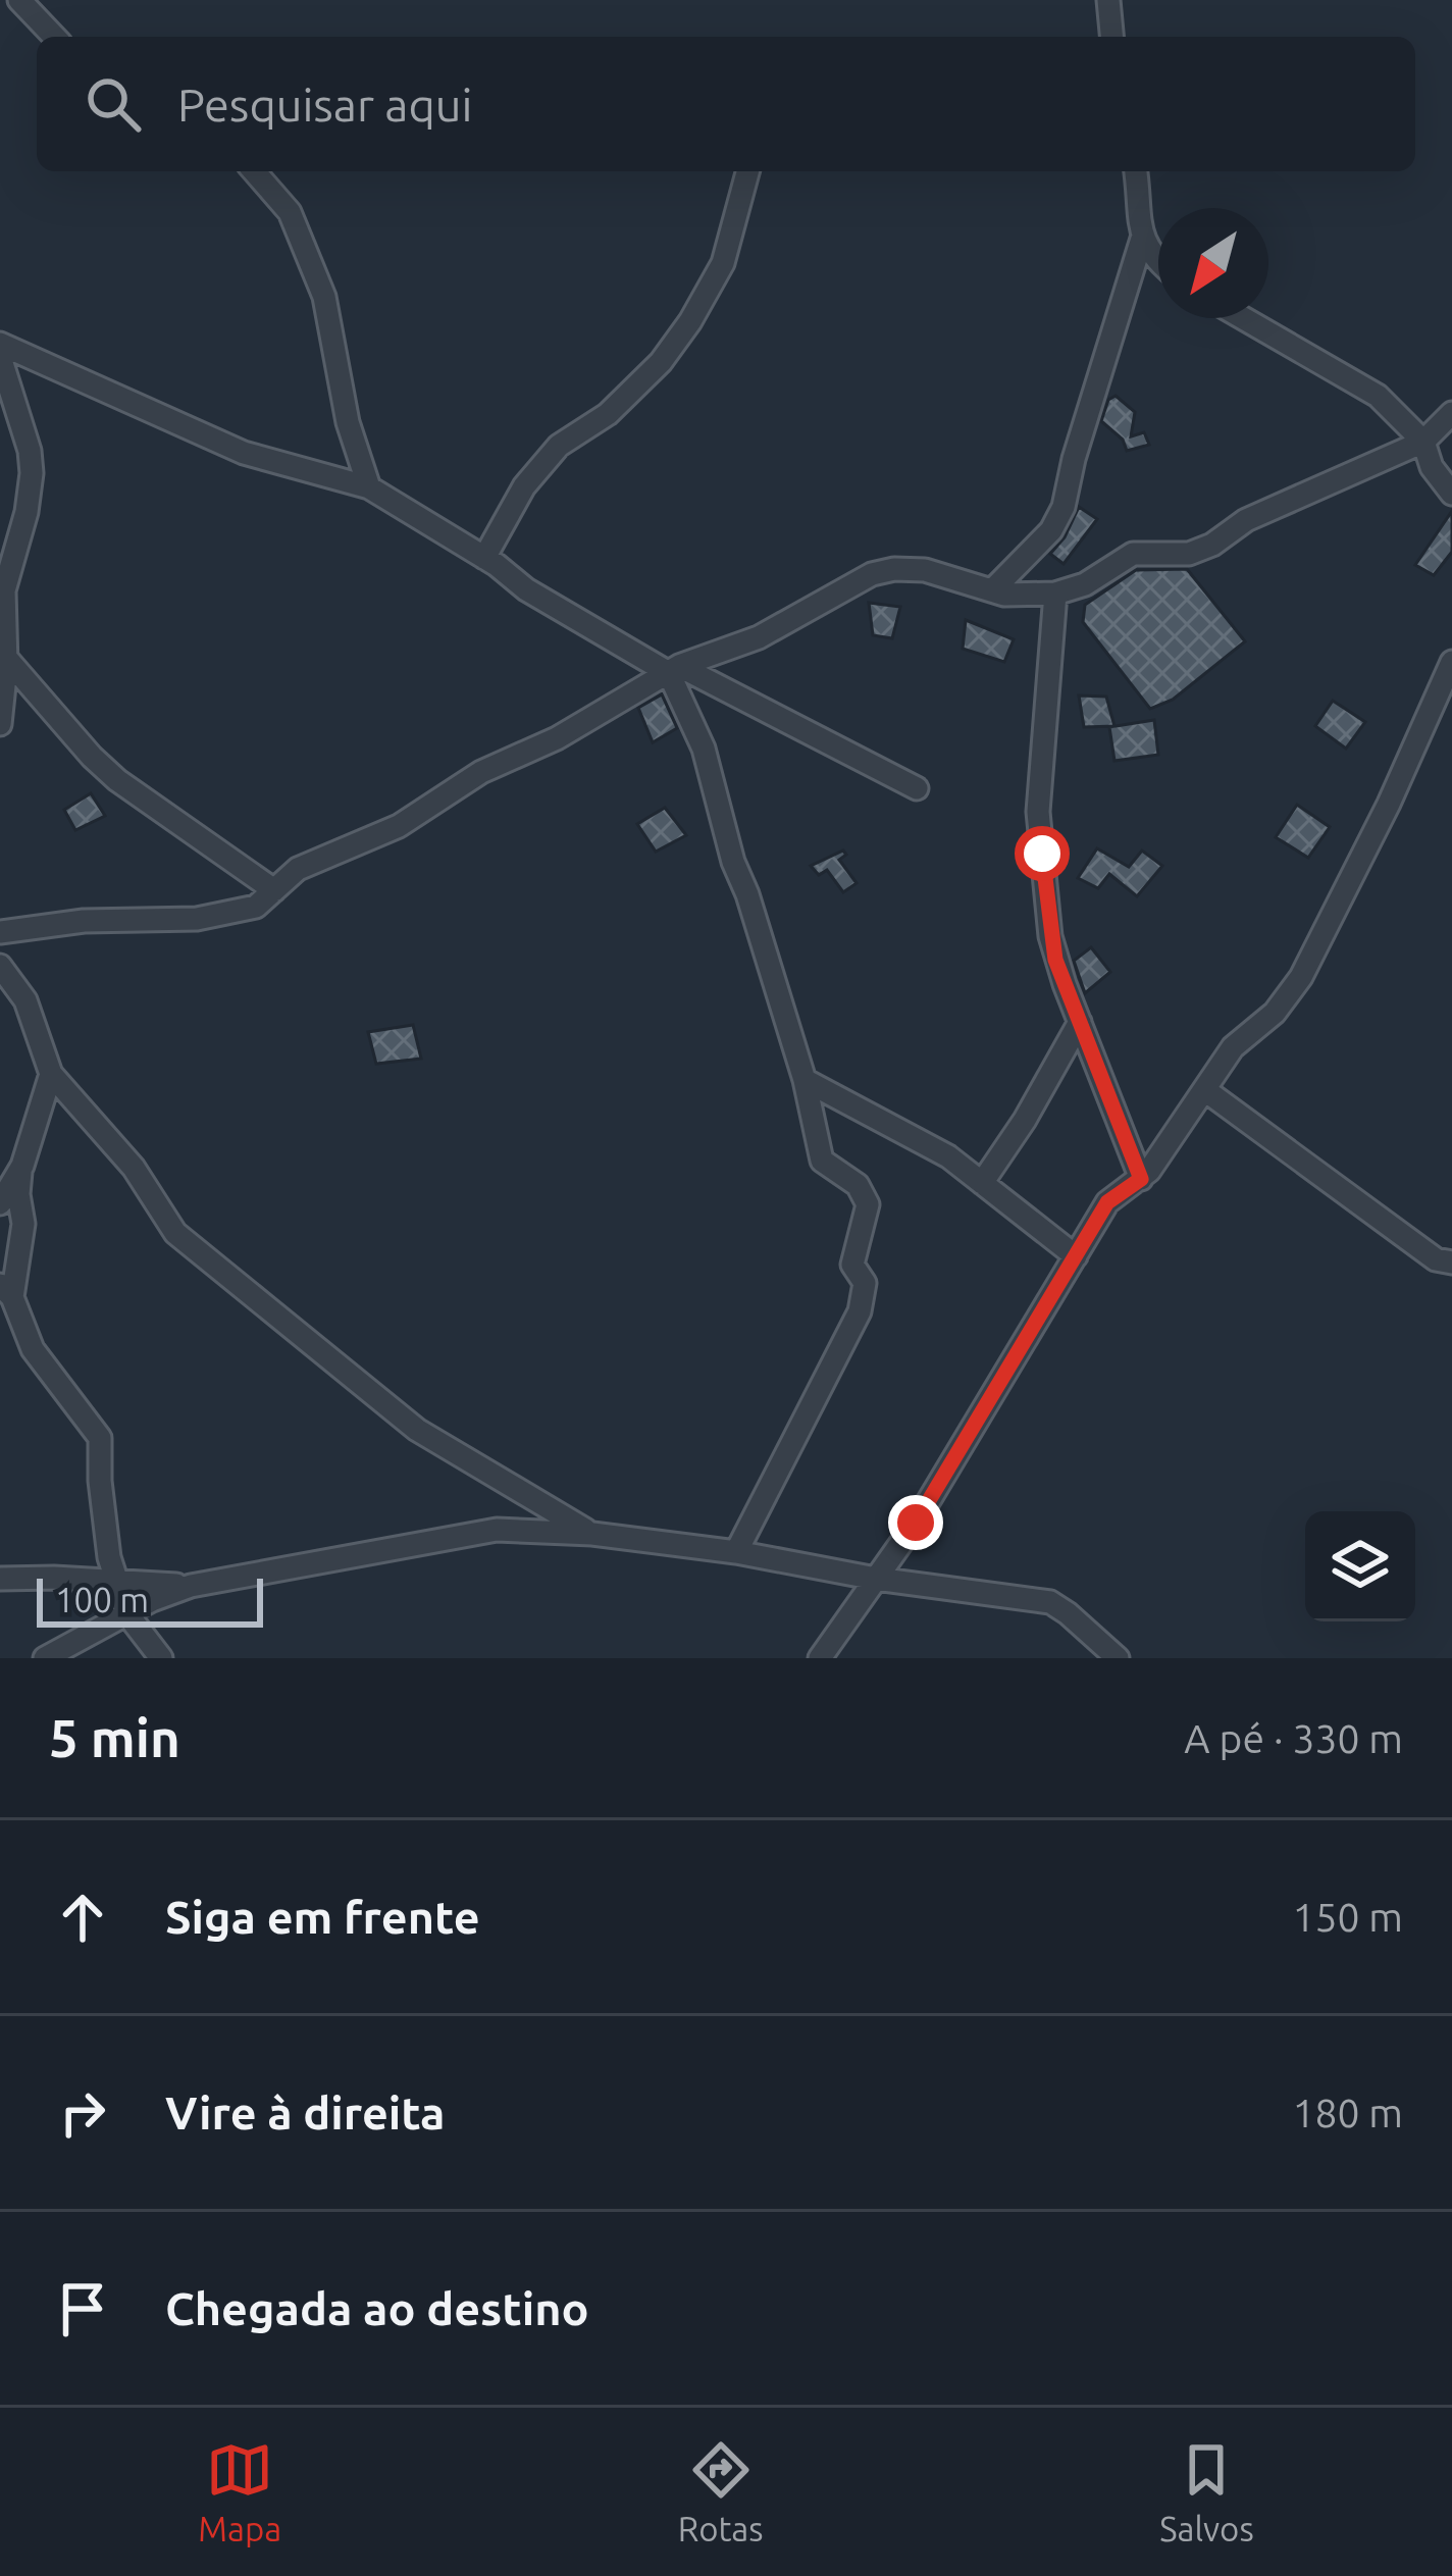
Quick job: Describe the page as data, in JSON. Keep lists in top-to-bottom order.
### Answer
{
  "scale_bar": "100 m",
  "north": "bottom left",
  "page": {
    "search": "Pesquisar aqui",
    "scale": "100 m",
    "heading": ["5 min", "A pé · 330 m"],
    "list": [
      ["Siga em frente", "150 m"],
      ["Vire à direita", "180 m"],
      "Chegada ao destino"
    ],
    "nav": ["Mapa", "Rotas", "Salvos"]
  }
}
